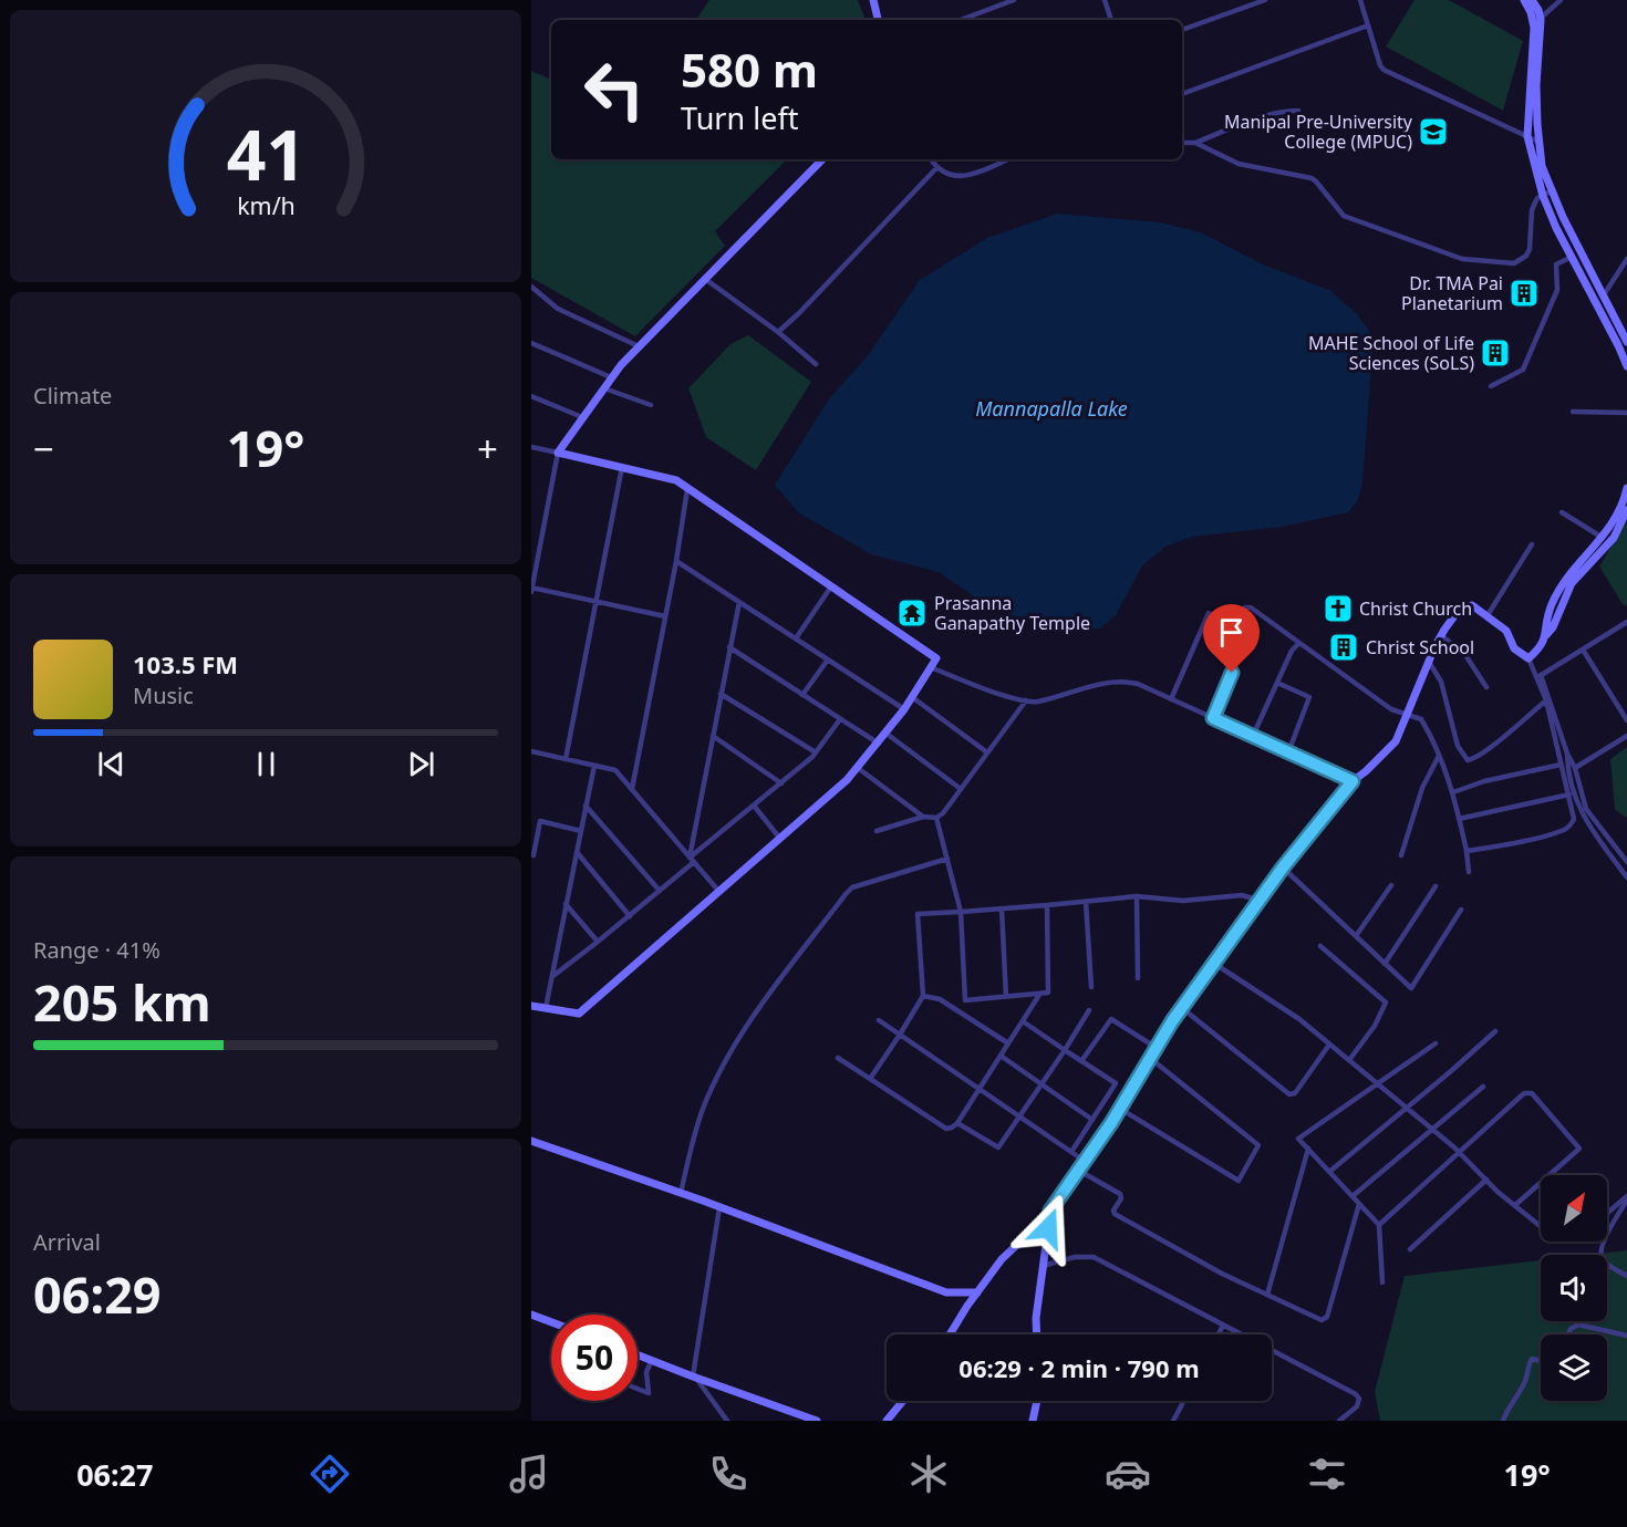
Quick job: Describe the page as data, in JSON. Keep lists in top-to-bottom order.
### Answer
{
  "water": ["Mannapalla Lake"],
  "places": {
    "school or university": ["Manipal Pre-University College (MPUC)"],
    "building": ["Dr. TMA Pai Planetarium", "MAHE School of Life Sciences (SoLS)", "Christ School"],
    "church": ["Christ Church"],
    "temple": ["Prasanna Ganapathy Temple"]
  },
  "north": "top right",
  "page": {
    "turn": ["580 m", "Turn left"],
    "tile": [
      "Climate",
      ["Range · 41%", "205 km"],
      ["Arrival", "06:29"]
    ],
    "heat": ["−", "19°", "+"],
    "song": ["103.5 FM", "Music"],
    "limit": "50",
    "trip": "06:29 · 2 min · 790 m",
    "tabs": ["06:27", "19°"],
    "gauge": ["41", "km/h"]
  }
}
